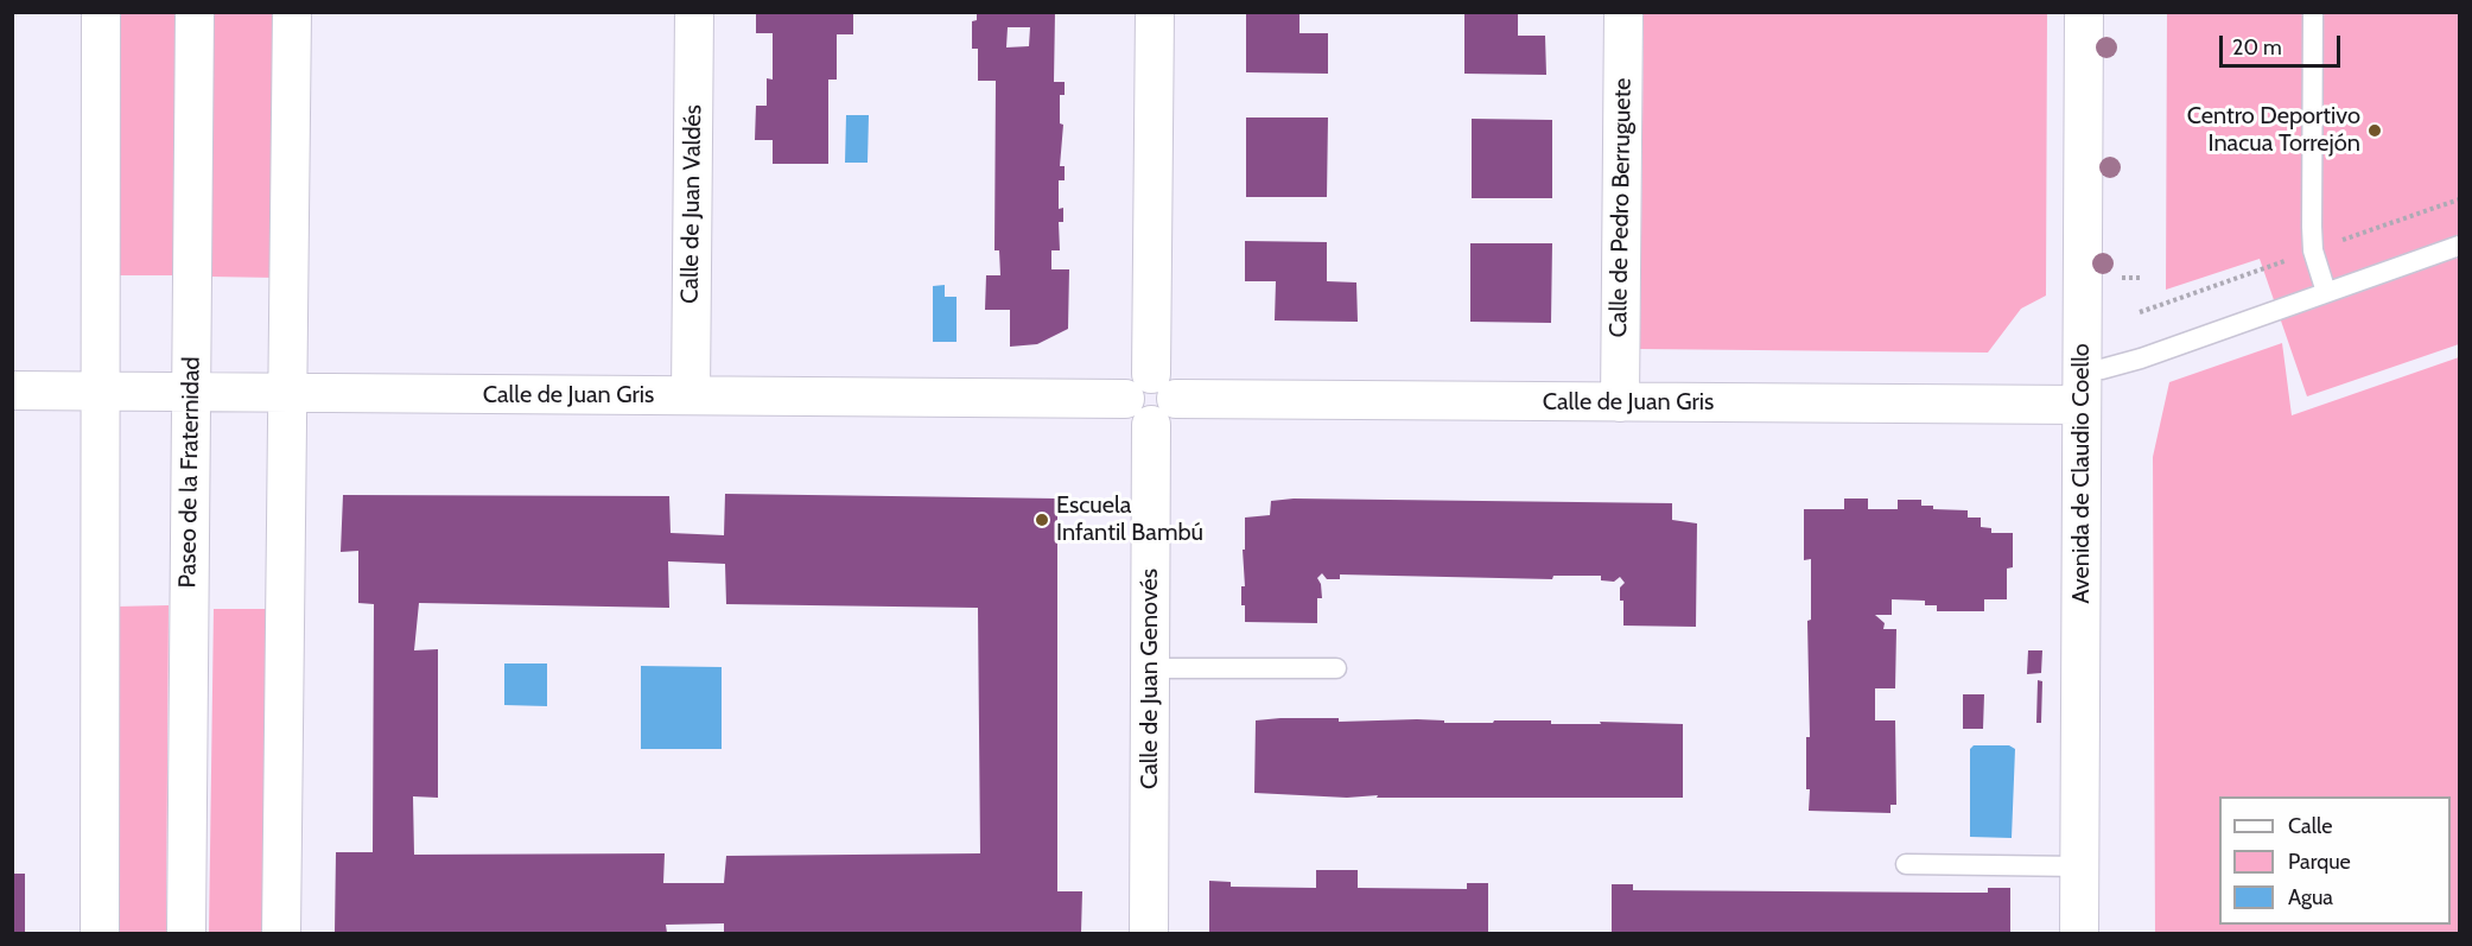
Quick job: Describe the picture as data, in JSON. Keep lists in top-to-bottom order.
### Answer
{
  "streets": {
    "street": [
      "Calle de Juan Valdés",
      "Calle de Pedro Berruguete",
      "Calle de Juan Gris",
      "Paseo de la Fraternidad",
      "Avenida de Claudio Coello",
      "Calle de Juan Genovés"
    ]
  },
  "crossings": [
    ["Calle de Juan Valdés", "Calle de Juan Gris"],
    ["Calle de Pedro Berruguete", "Calle de Juan Gris"],
    ["Calle de Juan Gris", "Paseo de la Fraternidad"],
    ["Calle de Juan Gris", "Avenida de Claudio Coello"],
    ["Calle de Juan Gris", "Calle de Juan Genovés"]
  ],
  "places": ["Centro Deportivo Inacua Torrejón", "Escuela Infantil Bambú"],
  "legend": ["Calle", "Parque", "Agua"],
  "scale_bar": "20 m"
}
